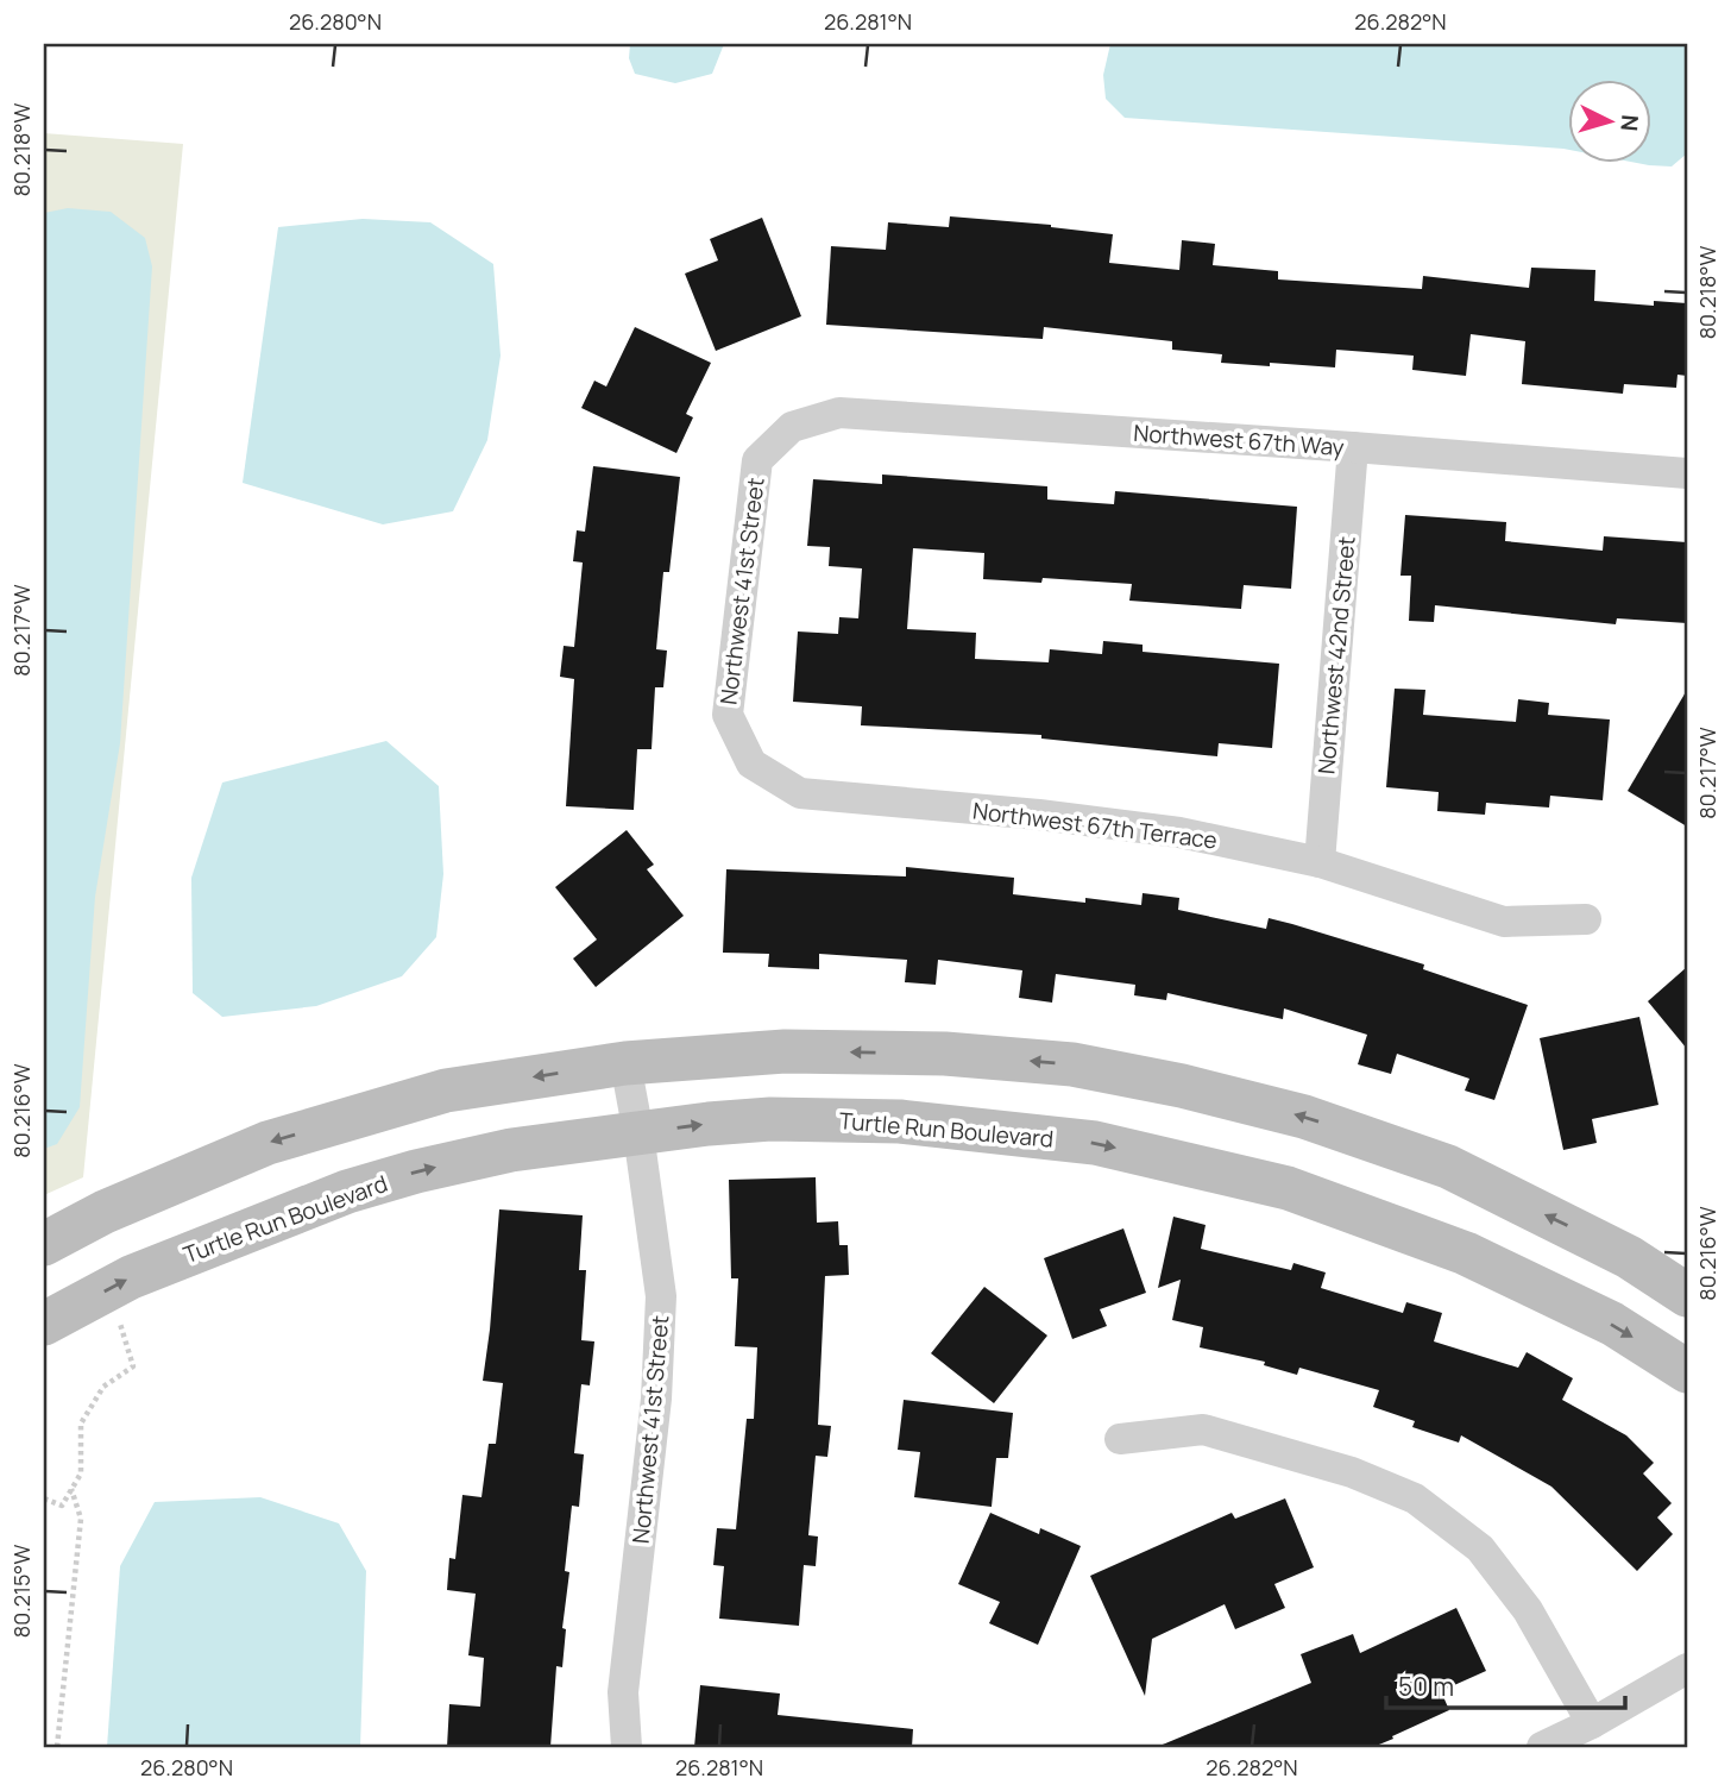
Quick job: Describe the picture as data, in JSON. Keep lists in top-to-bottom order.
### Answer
{
  "streets": {
    "street": [
      "Northwest 67th Way",
      "Northwest 41st Street",
      "Northwest 42nd Street",
      "Northwest 67th Terrace",
      "Turtle Run Boulevard"
    ]
  },
  "crossings": [
    ["Northwest 67th Way", "Northwest 41st Street"],
    ["Northwest 67th Way", "Northwest 42nd Street"],
    ["Northwest 41st Street", "Northwest 67th Terrace"],
    ["Northwest 41st Street", "Turtle Run Boulevard"],
    ["Northwest 42nd Street", "Northwest 67th Terrace"]
  ],
  "scale_bar": "50 m",
  "north": "right",
  "coordinates": [
    "26.280°N",
    "26.281°N",
    "26.282°N",
    "80.218°W",
    "80.217°W",
    "80.216°W",
    "80.215°W"
  ]
}
